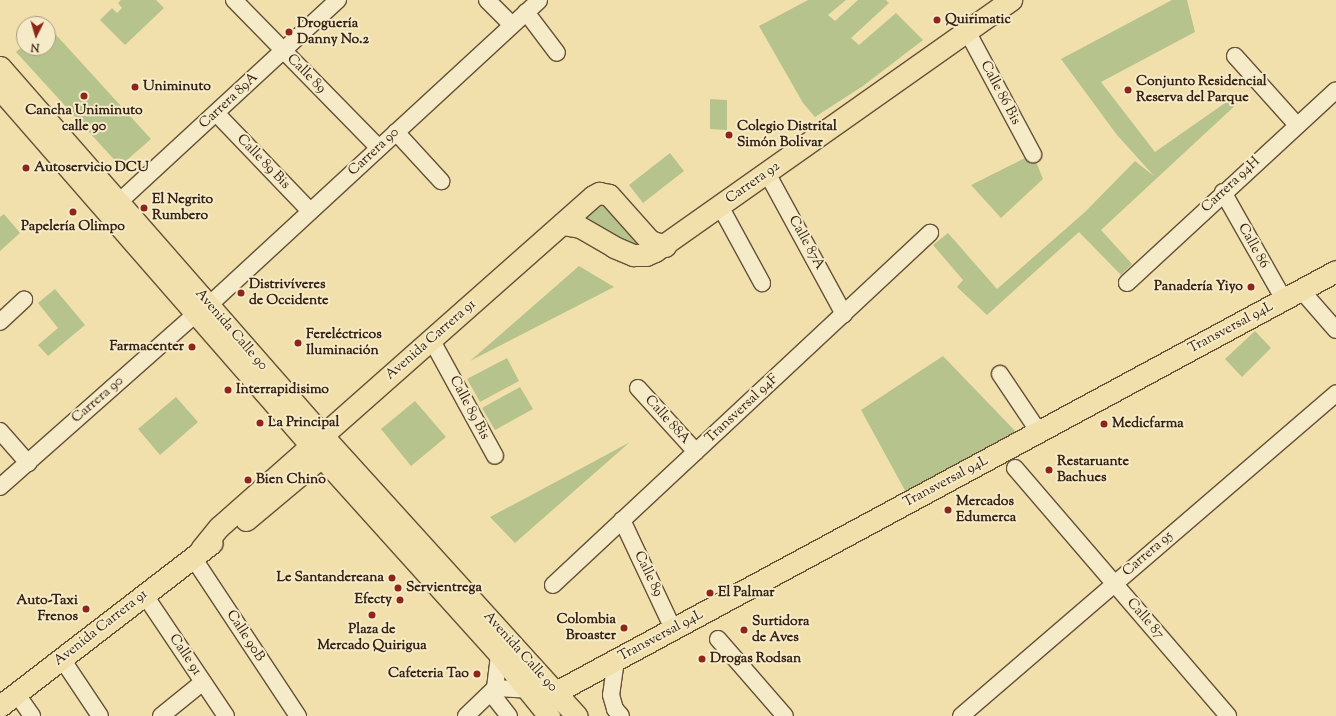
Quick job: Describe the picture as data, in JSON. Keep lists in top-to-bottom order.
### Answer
{
  "streets": {
    "main road": [
      "Carrera 92",
      "Transversal 94L",
      "Avenida Calle 90",
      "Avenida Carrera 91"
    ],
    "street": [
      "Calle 89",
      "Calle 86 Bis",
      "Carrera 89A",
      "Carrera 90",
      "Calle 89 Bis",
      "Carrera 94H",
      "Calle 87A",
      "Calle 86",
      "Transversal 94F",
      "Calle 88A",
      "Carrera 95",
      "Calle 87",
      "Calle 90B",
      "Calle 91"
    ]
  },
  "crossings": [
    ["Calle 89", "Carrera 89A"],
    ["Calle 89", "Carrera 90"],
    ["Calle 89", "Transversal 94L"],
    ["Calle 89", "Transversal 94F"],
    ["Calle 86 Bis", "Carrera 92"],
    ["Carrera 89A", "Calle 89 Bis"],
    ["Carrera 89A", "Avenida Calle 90"],
    ["Carrera 90", "Calle 89 Bis"],
    ["Carrera 90", "Avenida Calle 90"],
    ["Calle 89 Bis", "Avenida Carrera 91"],
    ["Carrera 92", "Calle 87A"],
    ["Carrera 92", "Avenida Carrera 91"],
    ["Carrera 94H", "Calle 86"],
    ["Calle 87A", "Transversal 94F"],
    ["Calle 86", "Transversal 94L"],
    ["Transversal 94L", "Avenida Calle 90"],
    ["Avenida Calle 90", "Avenida Carrera 91"],
    ["Avenida Carrera 91", "Calle 90B"],
    ["Avenida Carrera 91", "Calle 91"],
    ["Transversal 94F", "Calle 88A"],
    ["Carrera 95", "Calle 87"]
  ],
  "places": [
    "Quirimatic",
    "Droguería Danny No.2",
    "Uniminuto",
    "Conjunto Residencial Reserva del Parque",
    "Cancha Uniminuto calle 90",
    "Colegio Distrital Simón Bolivar",
    "Autoservicio DCU",
    "El Negrito Rumbero",
    "Papelería Olimpo",
    "Panadería Yiyo",
    "Distrivíveres de Occidente",
    "Fereléctricos Iluminación",
    "Farmacenter",
    "Interrapidisimo",
    "La Principal",
    "Medicfarma",
    "Restaruante Bachues",
    "Bien Chino",
    "Mercados Edumerca",
    "Le Santandereana",
    "Servientrega",
    "El Palmar",
    "Efecty",
    "Auto-Taxi Frenos",
    "Plaza de Mercado Quirigua",
    "Colombia Broaster",
    "Surtidora de Aves",
    "Drogas Rodsan",
    "Cafeteria Tao"
  ],
  "north": "bottom"
}
